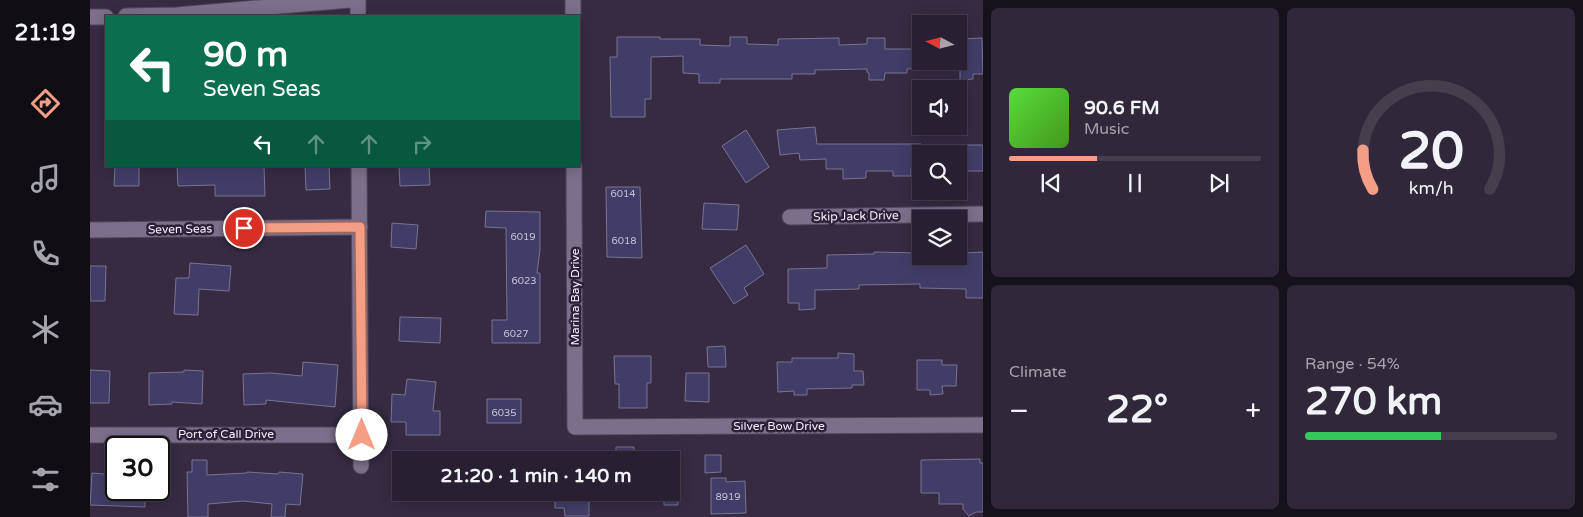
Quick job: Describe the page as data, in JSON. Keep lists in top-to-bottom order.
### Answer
{
  "streets": {
    "street": [
      "Skip Jack Drive",
      "Seven Seas",
      "Marina Bay Drive",
      "Silver Bow Drive",
      "Port of Call Drive"
    ]
  },
  "crossings": [
    ["Marina Bay Drive", "Silver Bow Drive"]
  ],
  "house_numbers": [
    "6014",
    "6019",
    "6018",
    "6023",
    "6027",
    "6035",
    "8919"
  ],
  "north": "left",
  "page": {
    "tabs": "21:19",
    "turn": ["90 m", "Seven Seas"],
    "song": ["90.6 FM", "Music"],
    "tile": [
      "Climate",
      ["Range · 54%", "270 km"]
    ],
    "heat": ["−", "22°", "+"],
    "limit": "30",
    "trip": "21:20 · 1 min · 140 m",
    "gauge": ["20", "km/h"]
  }
}
